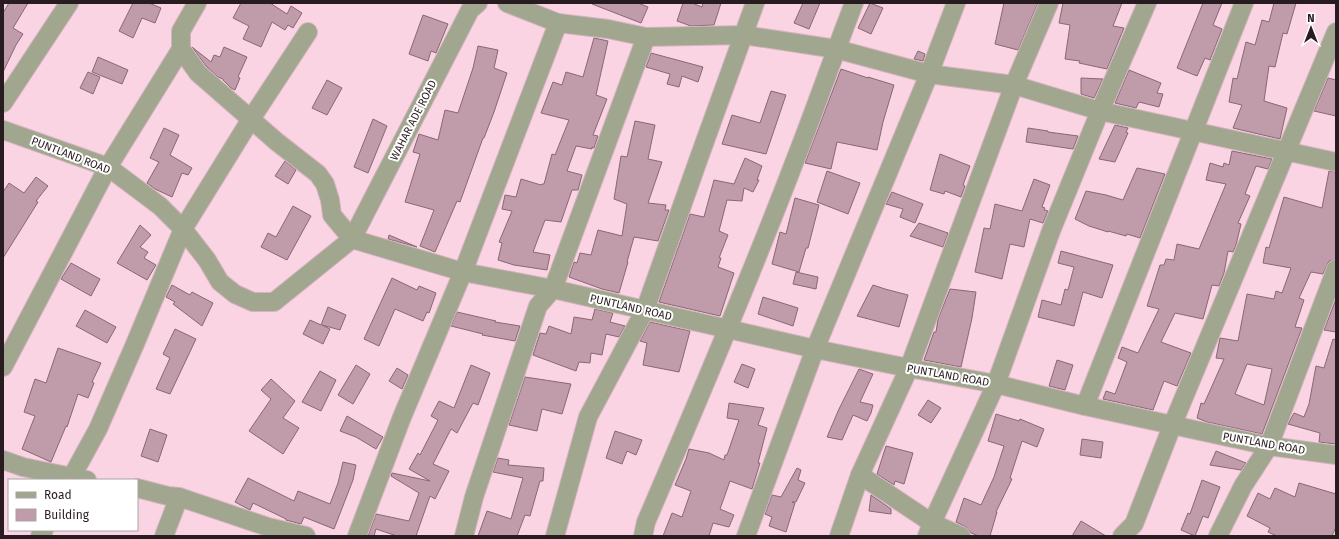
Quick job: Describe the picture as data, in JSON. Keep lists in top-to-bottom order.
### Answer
{
  "streets": {
    "street": ["WAHAR ADE ROAD", "PUNTLAND ROAD"]
  },
  "crossings": [
    ["WAHAR ADE ROAD", "PUNTLAND ROAD"]
  ],
  "legend": ["Road", "Building"],
  "north": "top"
}
